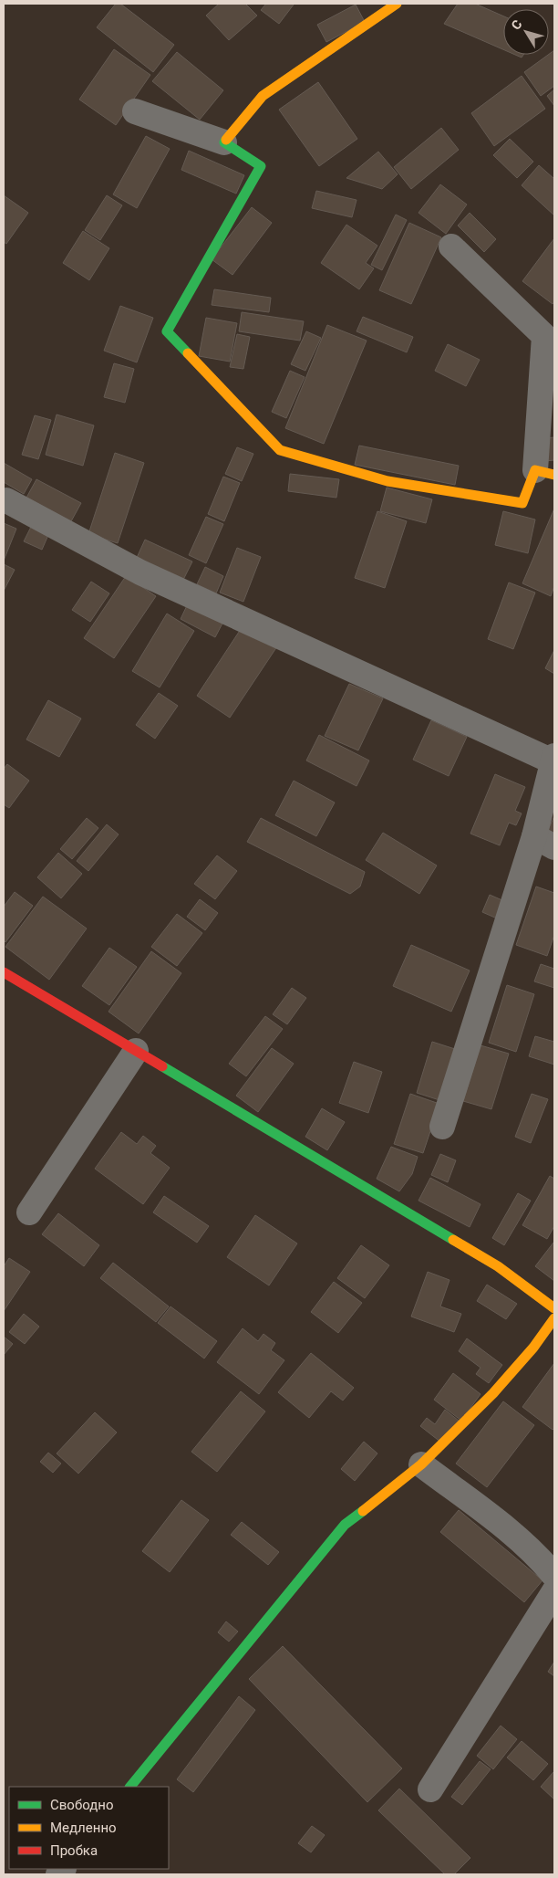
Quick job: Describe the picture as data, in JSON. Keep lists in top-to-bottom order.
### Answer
{
  "legend": ["Свободно", "Медленно", "Пробка"],
  "north": "top left"
}
